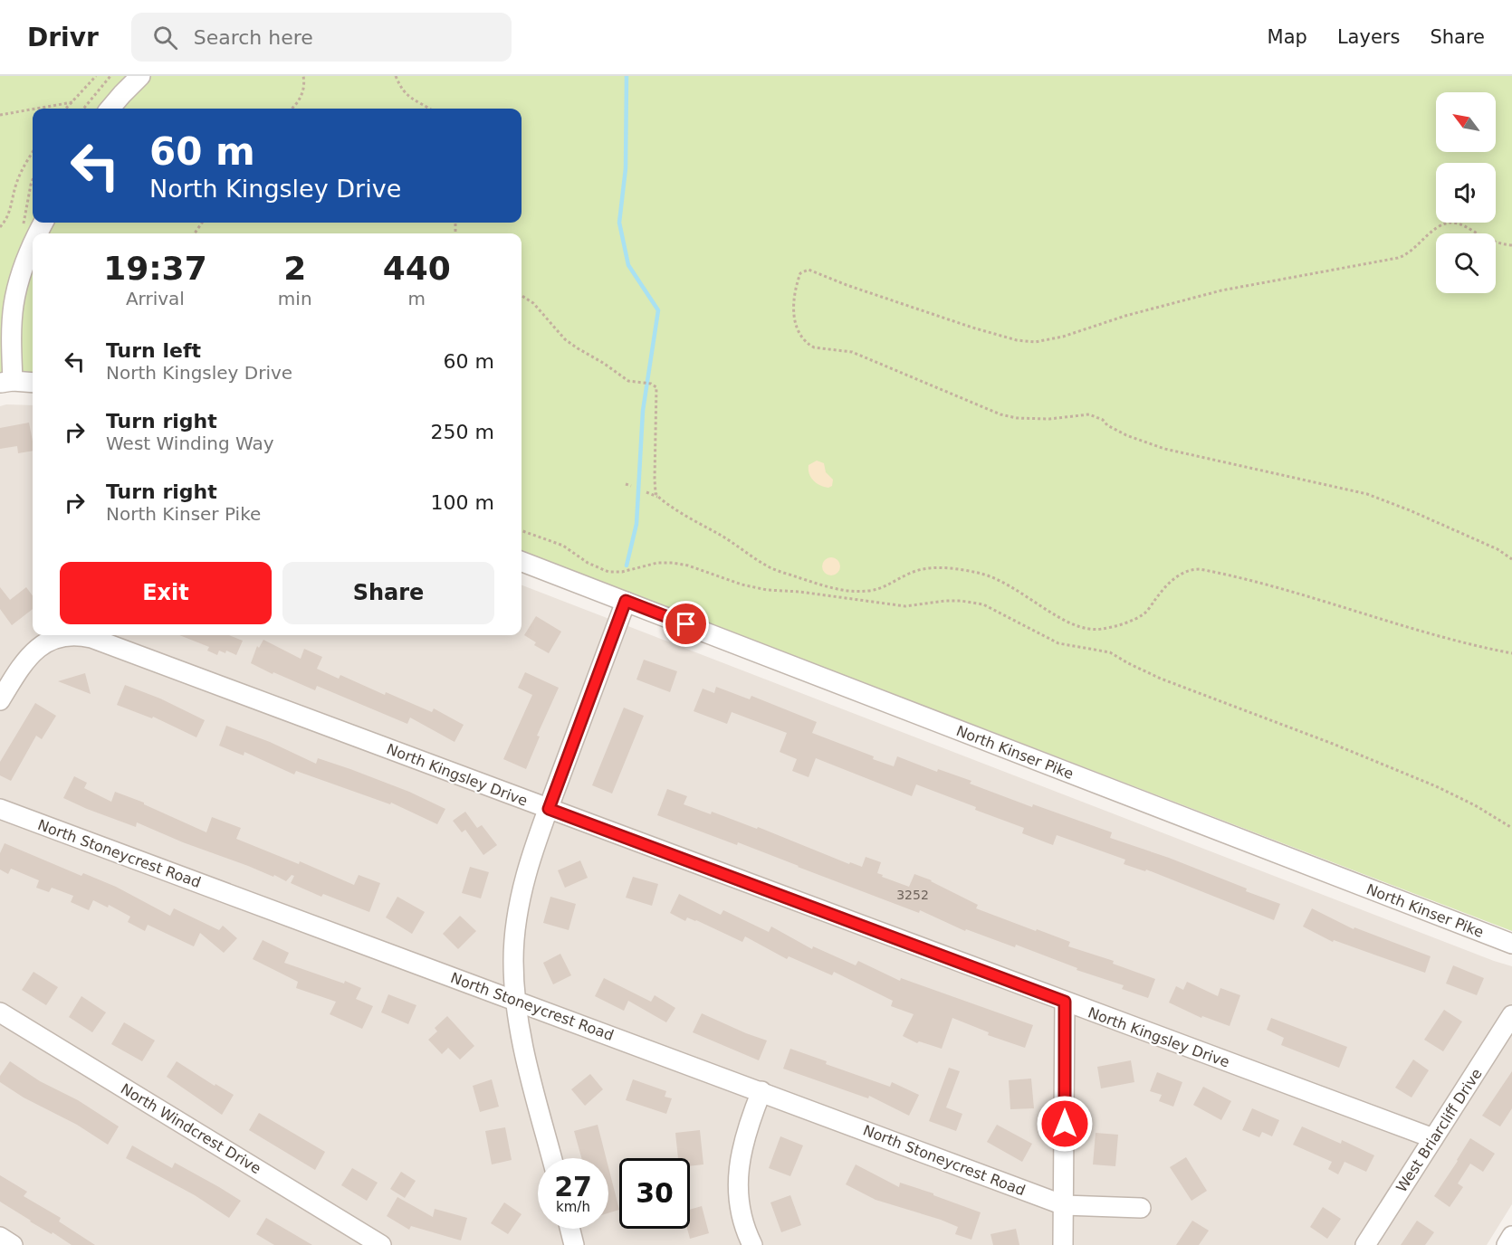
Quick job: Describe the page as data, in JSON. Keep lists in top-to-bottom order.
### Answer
{
  "streets": {
    "street": [
      "North Kinser Pike",
      "North Kingsley Drive",
      "North Stoneycrest Road",
      "North Windcrest Drive",
      "West Briarcliff Drive"
    ]
  },
  "crossings": [
    ["North Kingsley Drive", "West Briarcliff Drive"]
  ],
  "house_numbers": ["3252"],
  "north": "top left",
  "page": {
    "header": "Drivr",
    "search": "Search here",
    "nav": ["Map", "Layers", "Share"],
    "turn": ["60 m", "North Kingsley Drive"],
    "eta": [
      "19:37",
      "Arrival",
      "2",
      "min",
      "440",
      "m"
    ],
    "list": [
      {
        "name": "Turn left",
        "note": "North Kingsley Drive",
        "value": "60 m"
      },
      {
        "name": "Turn right",
        "note": "West Winding Way",
        "value": "250 m"
      },
      {
        "name": "Turn right",
        "note": "North Kinser Pike",
        "value": "100 m"
      }
    ],
    "buttons": ["Exit", "Share"],
    "speed": "27 km/h",
    "limit": "30"
  }
}
